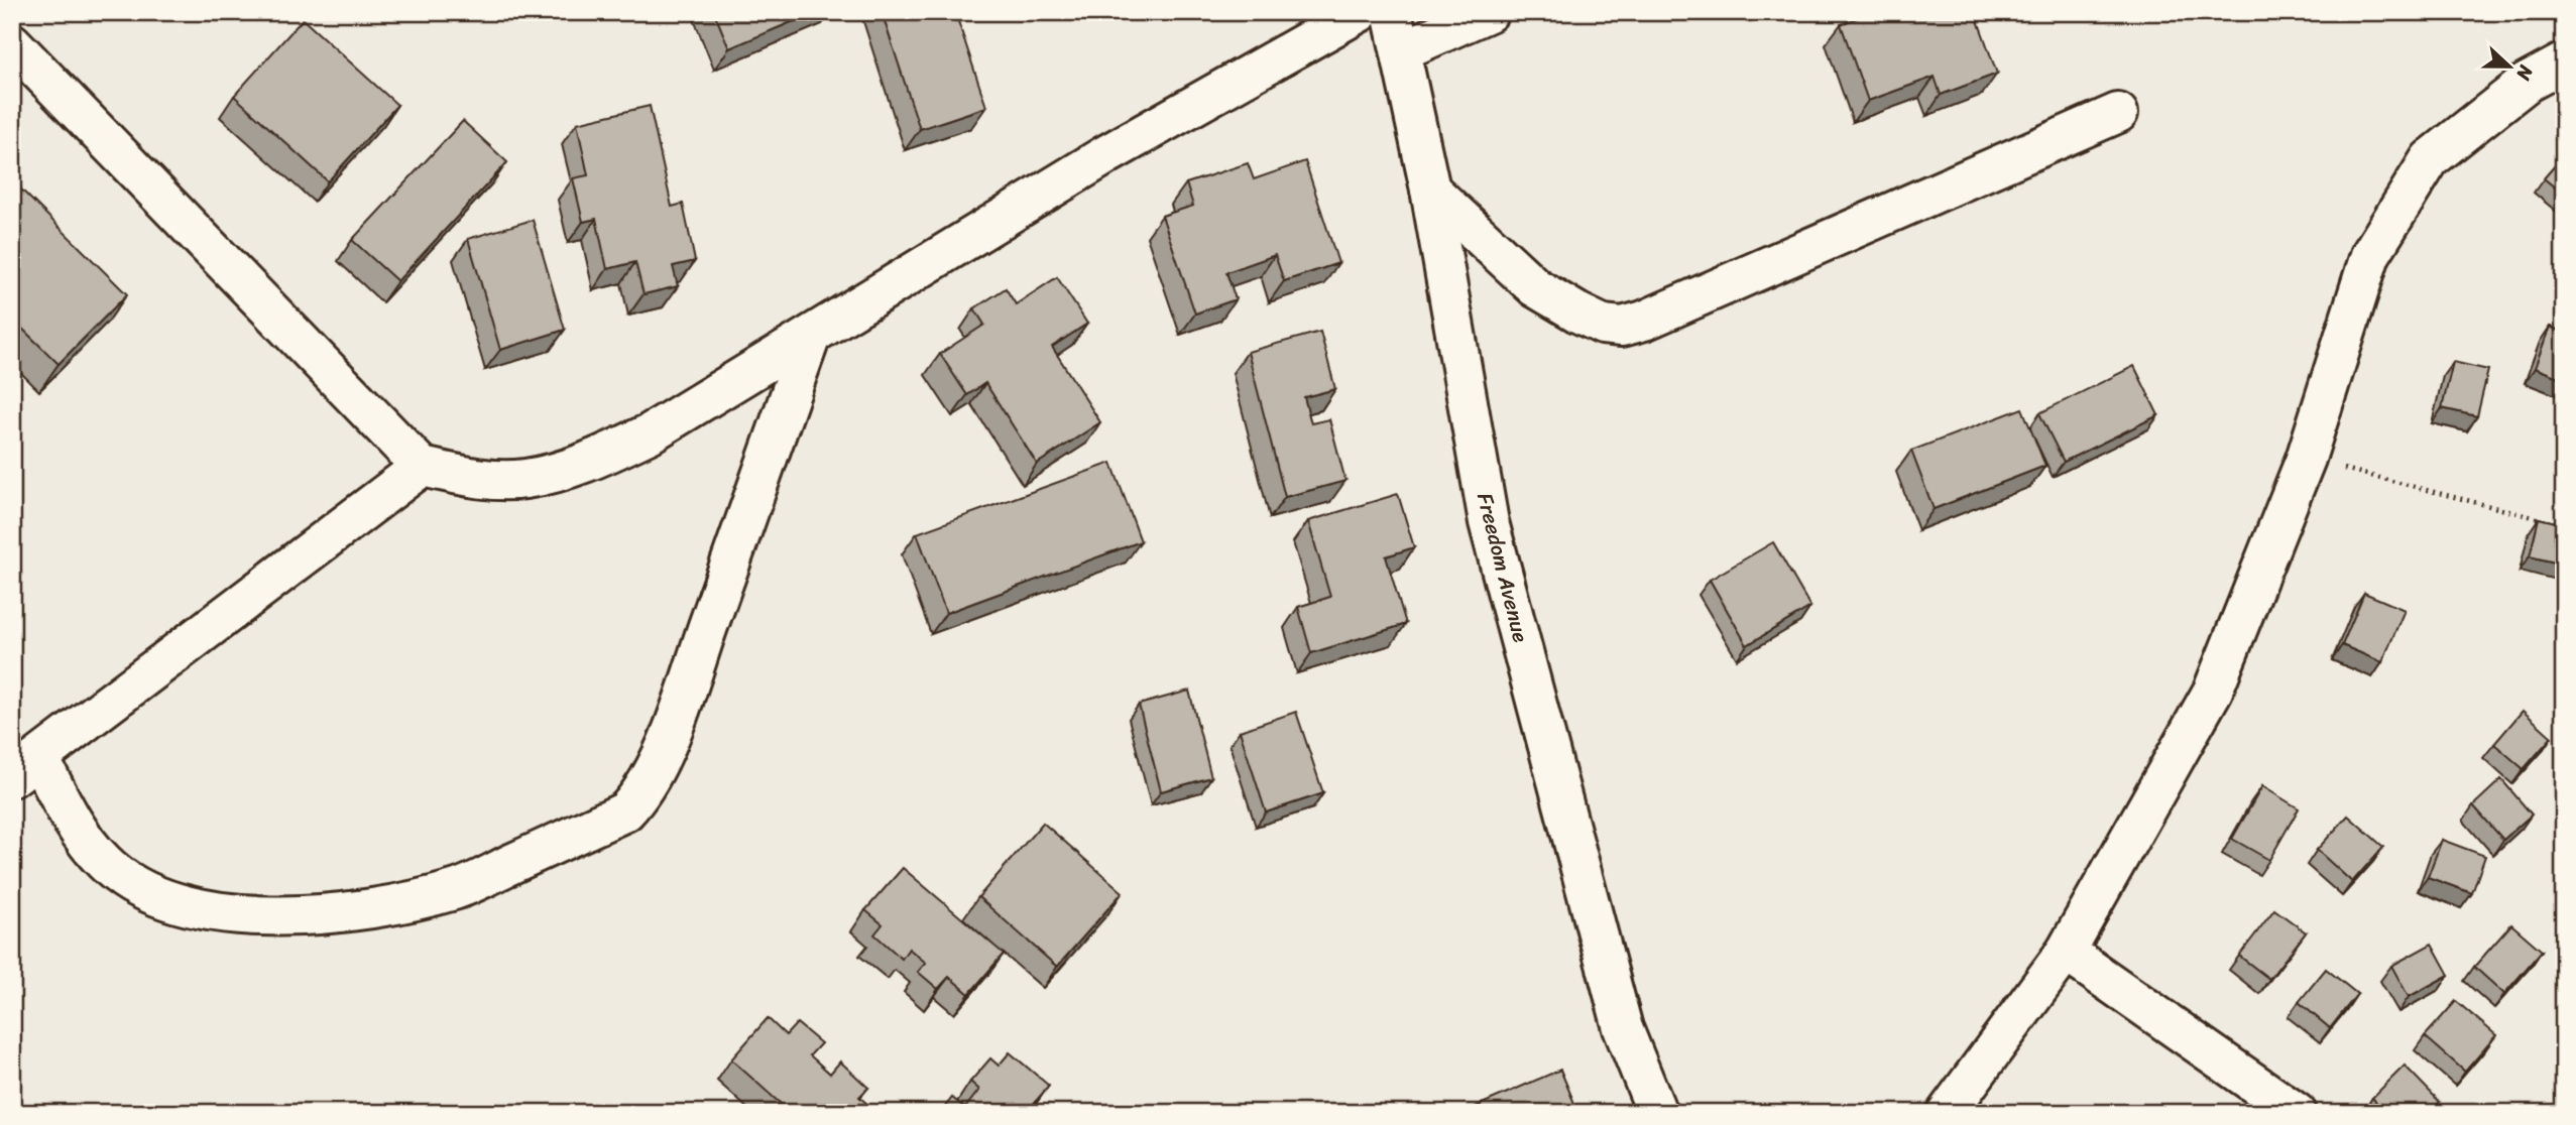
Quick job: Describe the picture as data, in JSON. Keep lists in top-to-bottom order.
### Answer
{
  "streets": {
    "street": ["Freedom Avenue"]
  },
  "north": "right"
}
